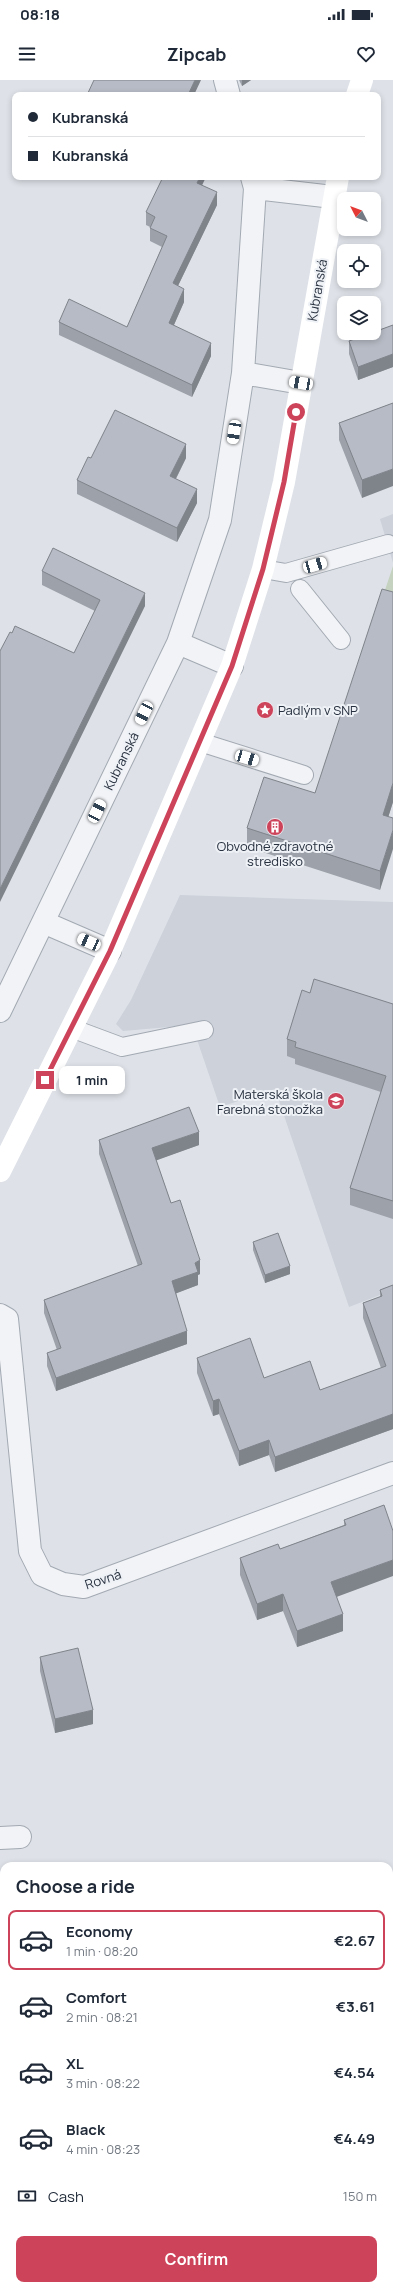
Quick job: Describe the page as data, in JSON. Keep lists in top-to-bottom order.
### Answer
{
  "streets": {
    "street": ["Kubranská", "Rovná"]
  },
  "places": {
    "place": ["Padlým v SNP"],
    "building": ["Obvodné zdravotné stredisko"],
    "school or university": ["Materská škola Farebná stonožka"]
  },
  "north": "top left",
  "page": {
    "status": "08:18",
    "header": "Zipcab",
    "banner": ["Kubranská", "Kubranská"],
    "bubble": "1 min",
    "heading": "Choose a ride",
    "list": [
      {
        "name": "Economy",
        "note": "1 min · 08:20",
        "value": "€2.67"
      },
      {
        "name": "Comfort",
        "note": "2 min · 08:21",
        "value": "€3.61"
      },
      {
        "name": "XL",
        "note": "3 min · 08:22",
        "value": "€4.54"
      },
      {
        "name": "Black",
        "note": "4 min · 08:23",
        "value": "€4.49"
      }
    ],
    "pay": ["Cash", "150 m"],
    "buttons": "Confirm"
  }
}
